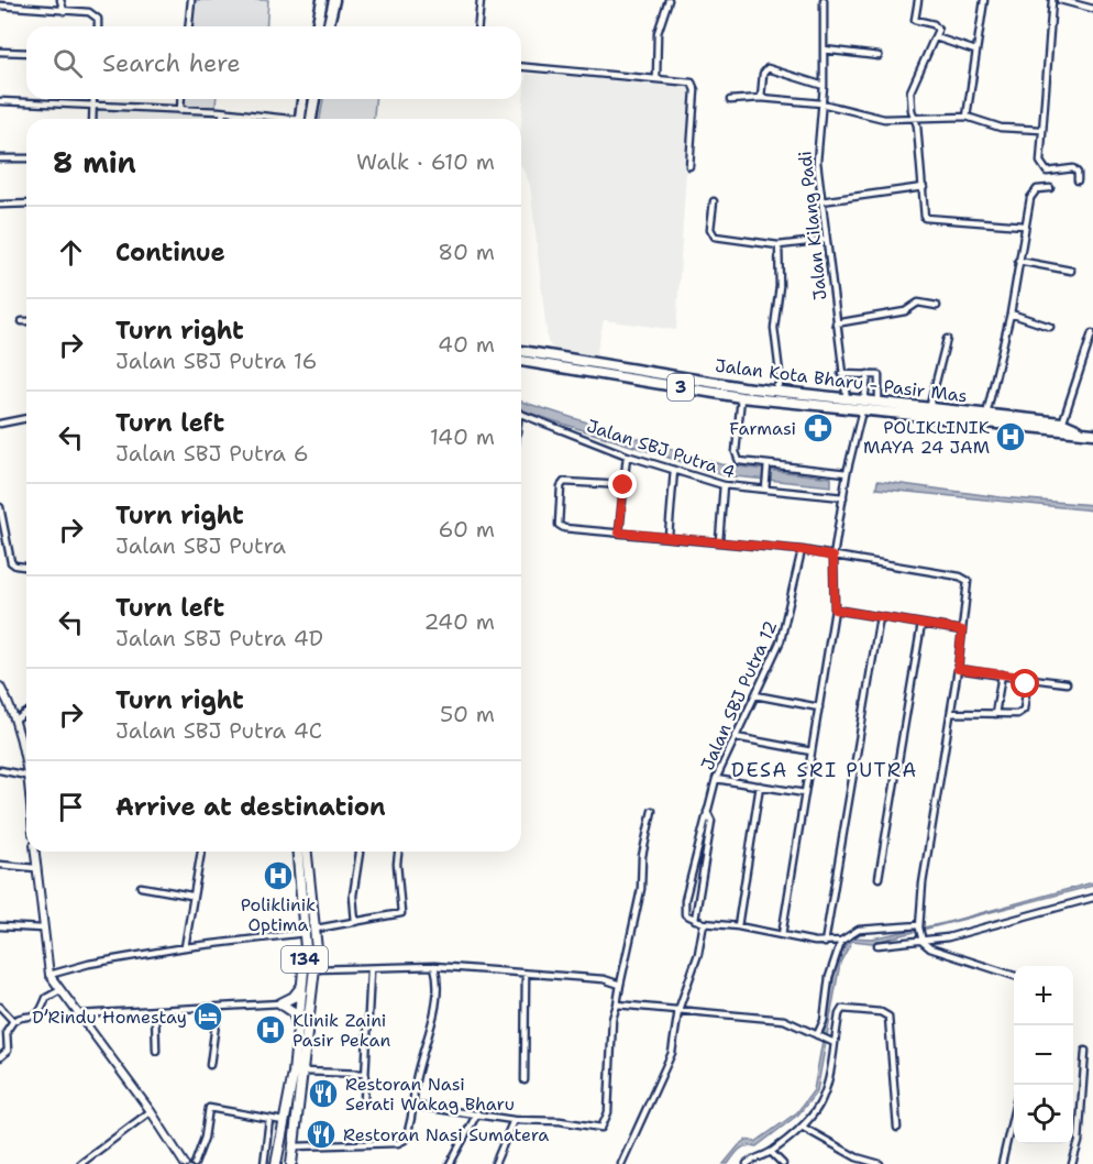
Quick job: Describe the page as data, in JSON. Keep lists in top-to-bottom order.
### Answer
{
  "streets": {
    "highway": ["Jalan Kota Bharu - Pasir Mas", "3"],
    "main road": ["134"],
    "street": ["Jalan Kilang Padi", "Jalan SBJ Putra 4", "Jalan SBJ Putra 12"]
  },
  "crossings": [
    ["Jalan Kilang Padi", "Jalan Kota Bharu - Pasir Mas"]
  ],
  "districts": ["DESA SRI PUTRA"],
  "places": {
    "pharmacy": ["Farmasi"],
    "hospital": ["POLIKLINIK MAYA 24 JAM", "Poliklinik Optima", "Klinik Zaini Pasir Pekan"],
    "hotel": ["D’Rindu Homestay"],
    "restaurant": ["Restoran Nasi Serati Wakag Bharu", "Restoran Nasi Sumatera"]
  },
  "page": {
    "search": "Search here",
    "heading": ["8 min", "Walk · 610 m"],
    "list": [
      ["Continue", "80 m"],
      ["Turn right", "Jalan SBJ Putra 16", "40 m"],
      ["Turn left", "Jalan SBJ Putra 6", "140 m"],
      ["Turn right", "Jalan SBJ Putra", "60 m"],
      ["Turn left", "Jalan SBJ Putra 4D", "240 m"],
      ["Turn right", "Jalan SBJ Putra 4C", "50 m"],
      "Arrive at destination"
    ],
    "map_buttons": ["+", "−"]
  }
}
